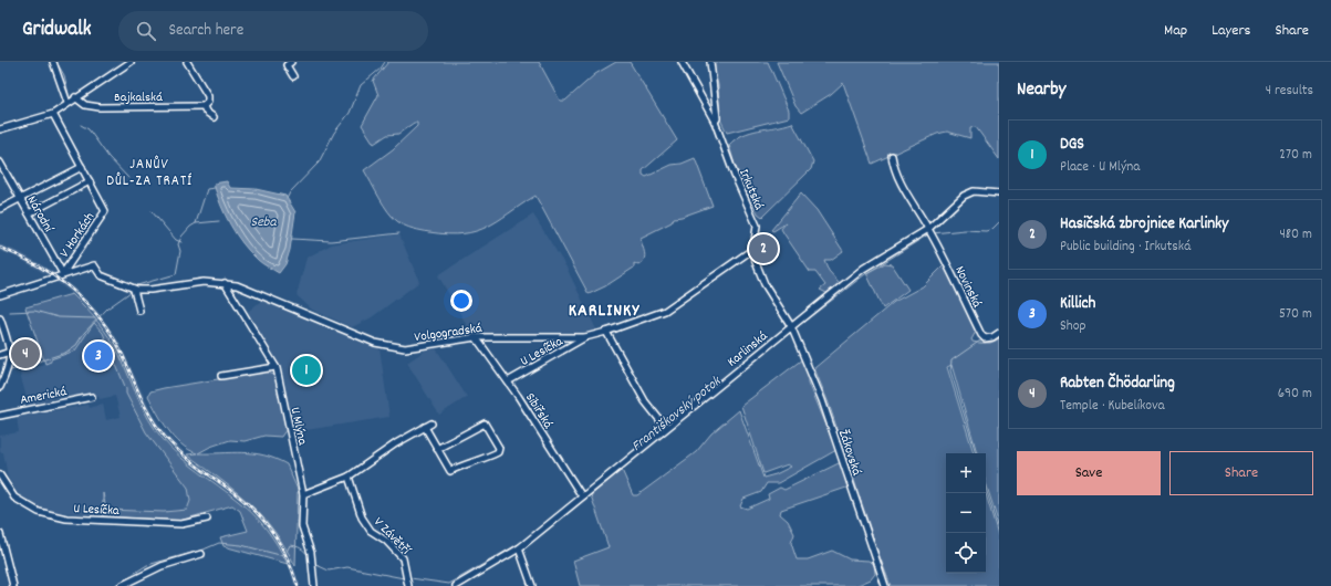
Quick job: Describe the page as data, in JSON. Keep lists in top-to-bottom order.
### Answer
{
  "streets": {
    "street": [
      "Bajkalská",
      "Irkutská",
      "Národní",
      "V Horkách",
      "Novinská",
      "Volgogradská",
      "Karlinská",
      "U Lesíčka",
      "Americká",
      "Sibiřská",
      "U Mlýna",
      "Žákovská",
      "V Závětří"
    ]
  },
  "crossings": [
    ["Irkutská", "Volgogradská"],
    ["Irkutská", "Karlinská"],
    ["Irkutská", "Žákovská"],
    ["Národní", "V Horkách"],
    ["Národní", "Volgogradská"],
    ["V Horkách", "Volgogradská"],
    ["Novinská", "Karlinská"],
    ["Volgogradská", "U Lesíčka"],
    ["Volgogradská", "Sibiřská"],
    ["Volgogradská", "U Mlýna"],
    ["Karlinská", "Sibiřská"],
    ["Karlinská", "Žákovská"],
    ["U Lesíčka", "Sibiřská"]
  ],
  "districts": ["JANŮV DŮL-ZA TRATÍ", "KARLINKY"],
  "water": ["Seba", "Františkovský potok"],
  "page": {
    "header": "Gridwalk",
    "search": "Search here",
    "nav": ["Map", "Layers", "Share"],
    "heading": ["Nearby", "4 results"],
    "list": [
      {
        "mark": "1",
        "name": "DGS",
        "note": "Place · U Mlýna",
        "value": "270 m"
      },
      {
        "mark": "2",
        "name": "Hasičská zbrojnice Karlinky",
        "note": "Public building · Irkutská",
        "value": "480 m"
      },
      {
        "mark": "3",
        "name": "Killich",
        "note": "Shop",
        "value": "570 m"
      },
      {
        "mark": "4",
        "name": "Rabten Čhödarling",
        "note": "Temple · Kubelíkova",
        "value": "690 m"
      }
    ],
    "pins": [
      "2",
      "4",
      "3",
      "1"
    ],
    "buttons": ["Save", "Share"],
    "map_buttons": ["+", "−"]
  }
}
